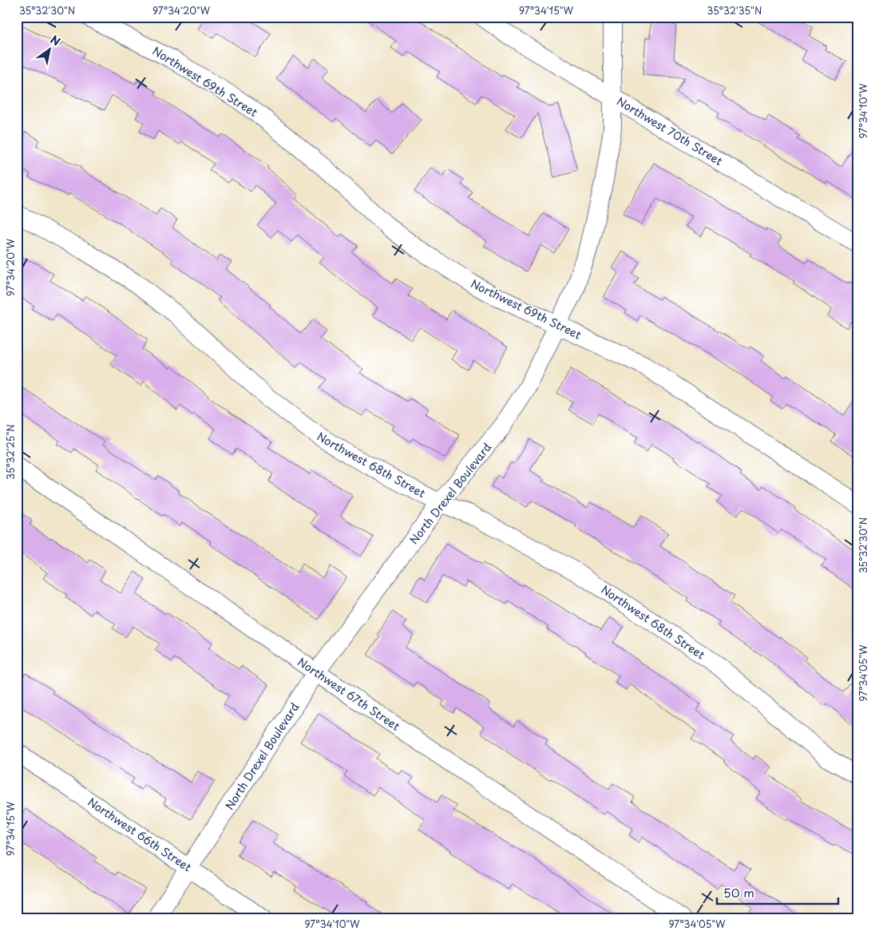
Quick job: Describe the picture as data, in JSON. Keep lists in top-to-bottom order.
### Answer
{
  "streets": {
    "street": [
      "Northwest 69th Street",
      "Northwest 70th Street",
      "Northwest 68th Street",
      "North Drexel Boulevard",
      "Northwest 67th Street",
      "Northwest 66th Street"
    ]
  },
  "crossings": [
    ["Northwest 69th Street", "North Drexel Boulevard"],
    ["Northwest 70th Street", "North Drexel Boulevard"],
    ["Northwest 68th Street", "North Drexel Boulevard"],
    ["North Drexel Boulevard", "Northwest 67th Street"],
    ["North Drexel Boulevard", "Northwest 66th Street"]
  ],
  "scale_bar": "50 m",
  "north": "top right",
  "coordinates": [
    "35°32'30\"N",
    "97°34'20\"W",
    "97°34'15\"W",
    "35°32'35\"N",
    "97°34'10\"W",
    "35°32'25\"N",
    "97°34'05\"W"
  ]
}
